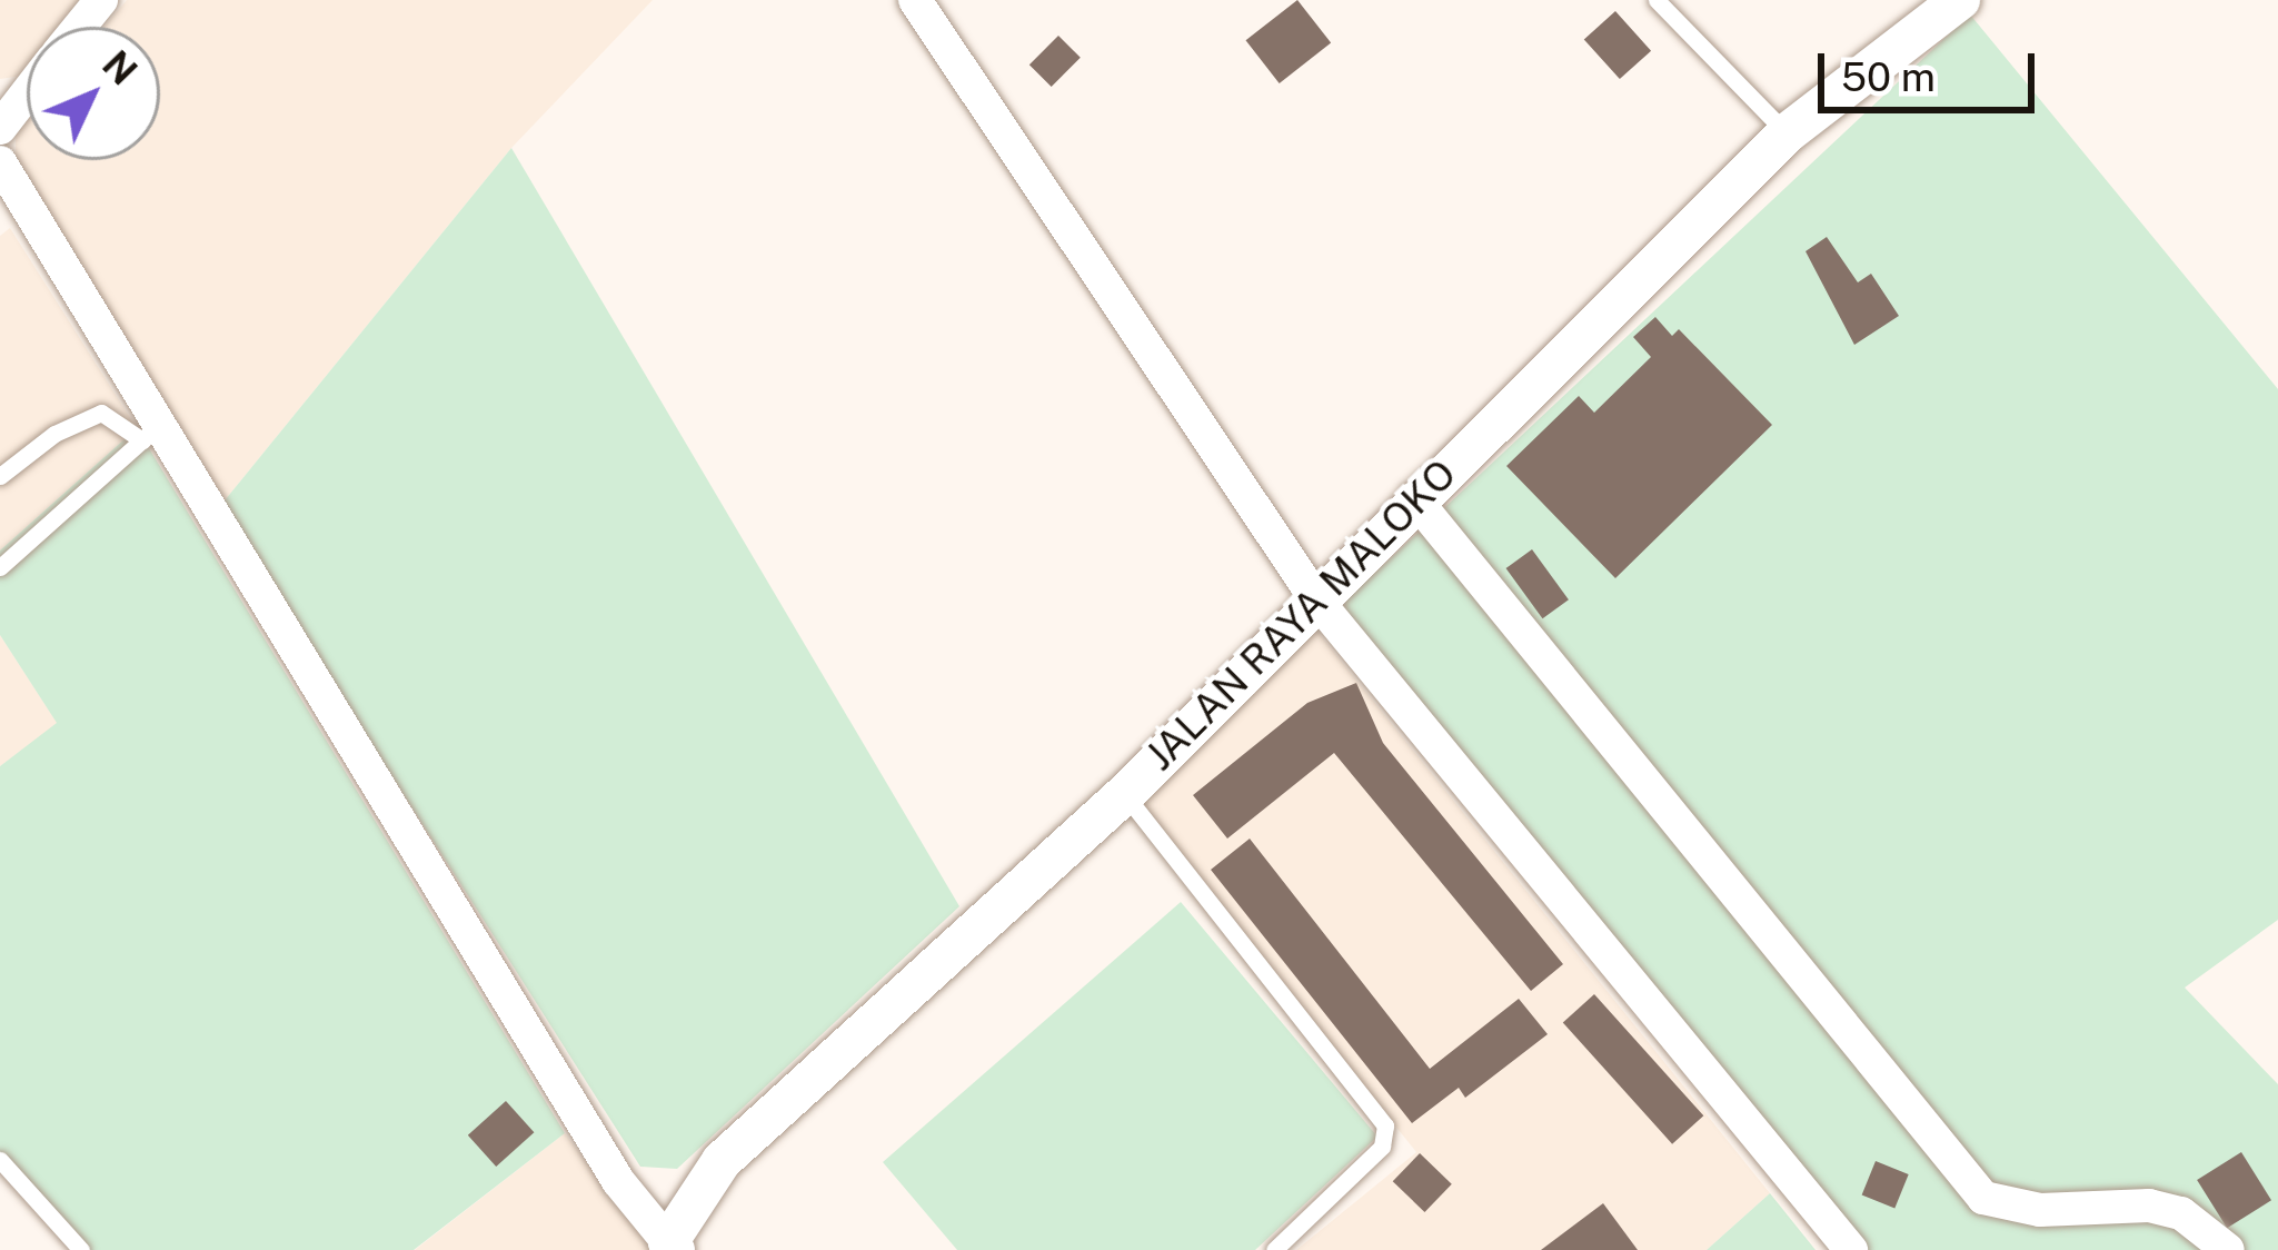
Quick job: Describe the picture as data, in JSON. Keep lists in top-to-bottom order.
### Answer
{
  "streets": {
    "street": ["JALAN RAYA MALOKO"]
  },
  "scale_bar": "50 m",
  "north": "top right"
}
